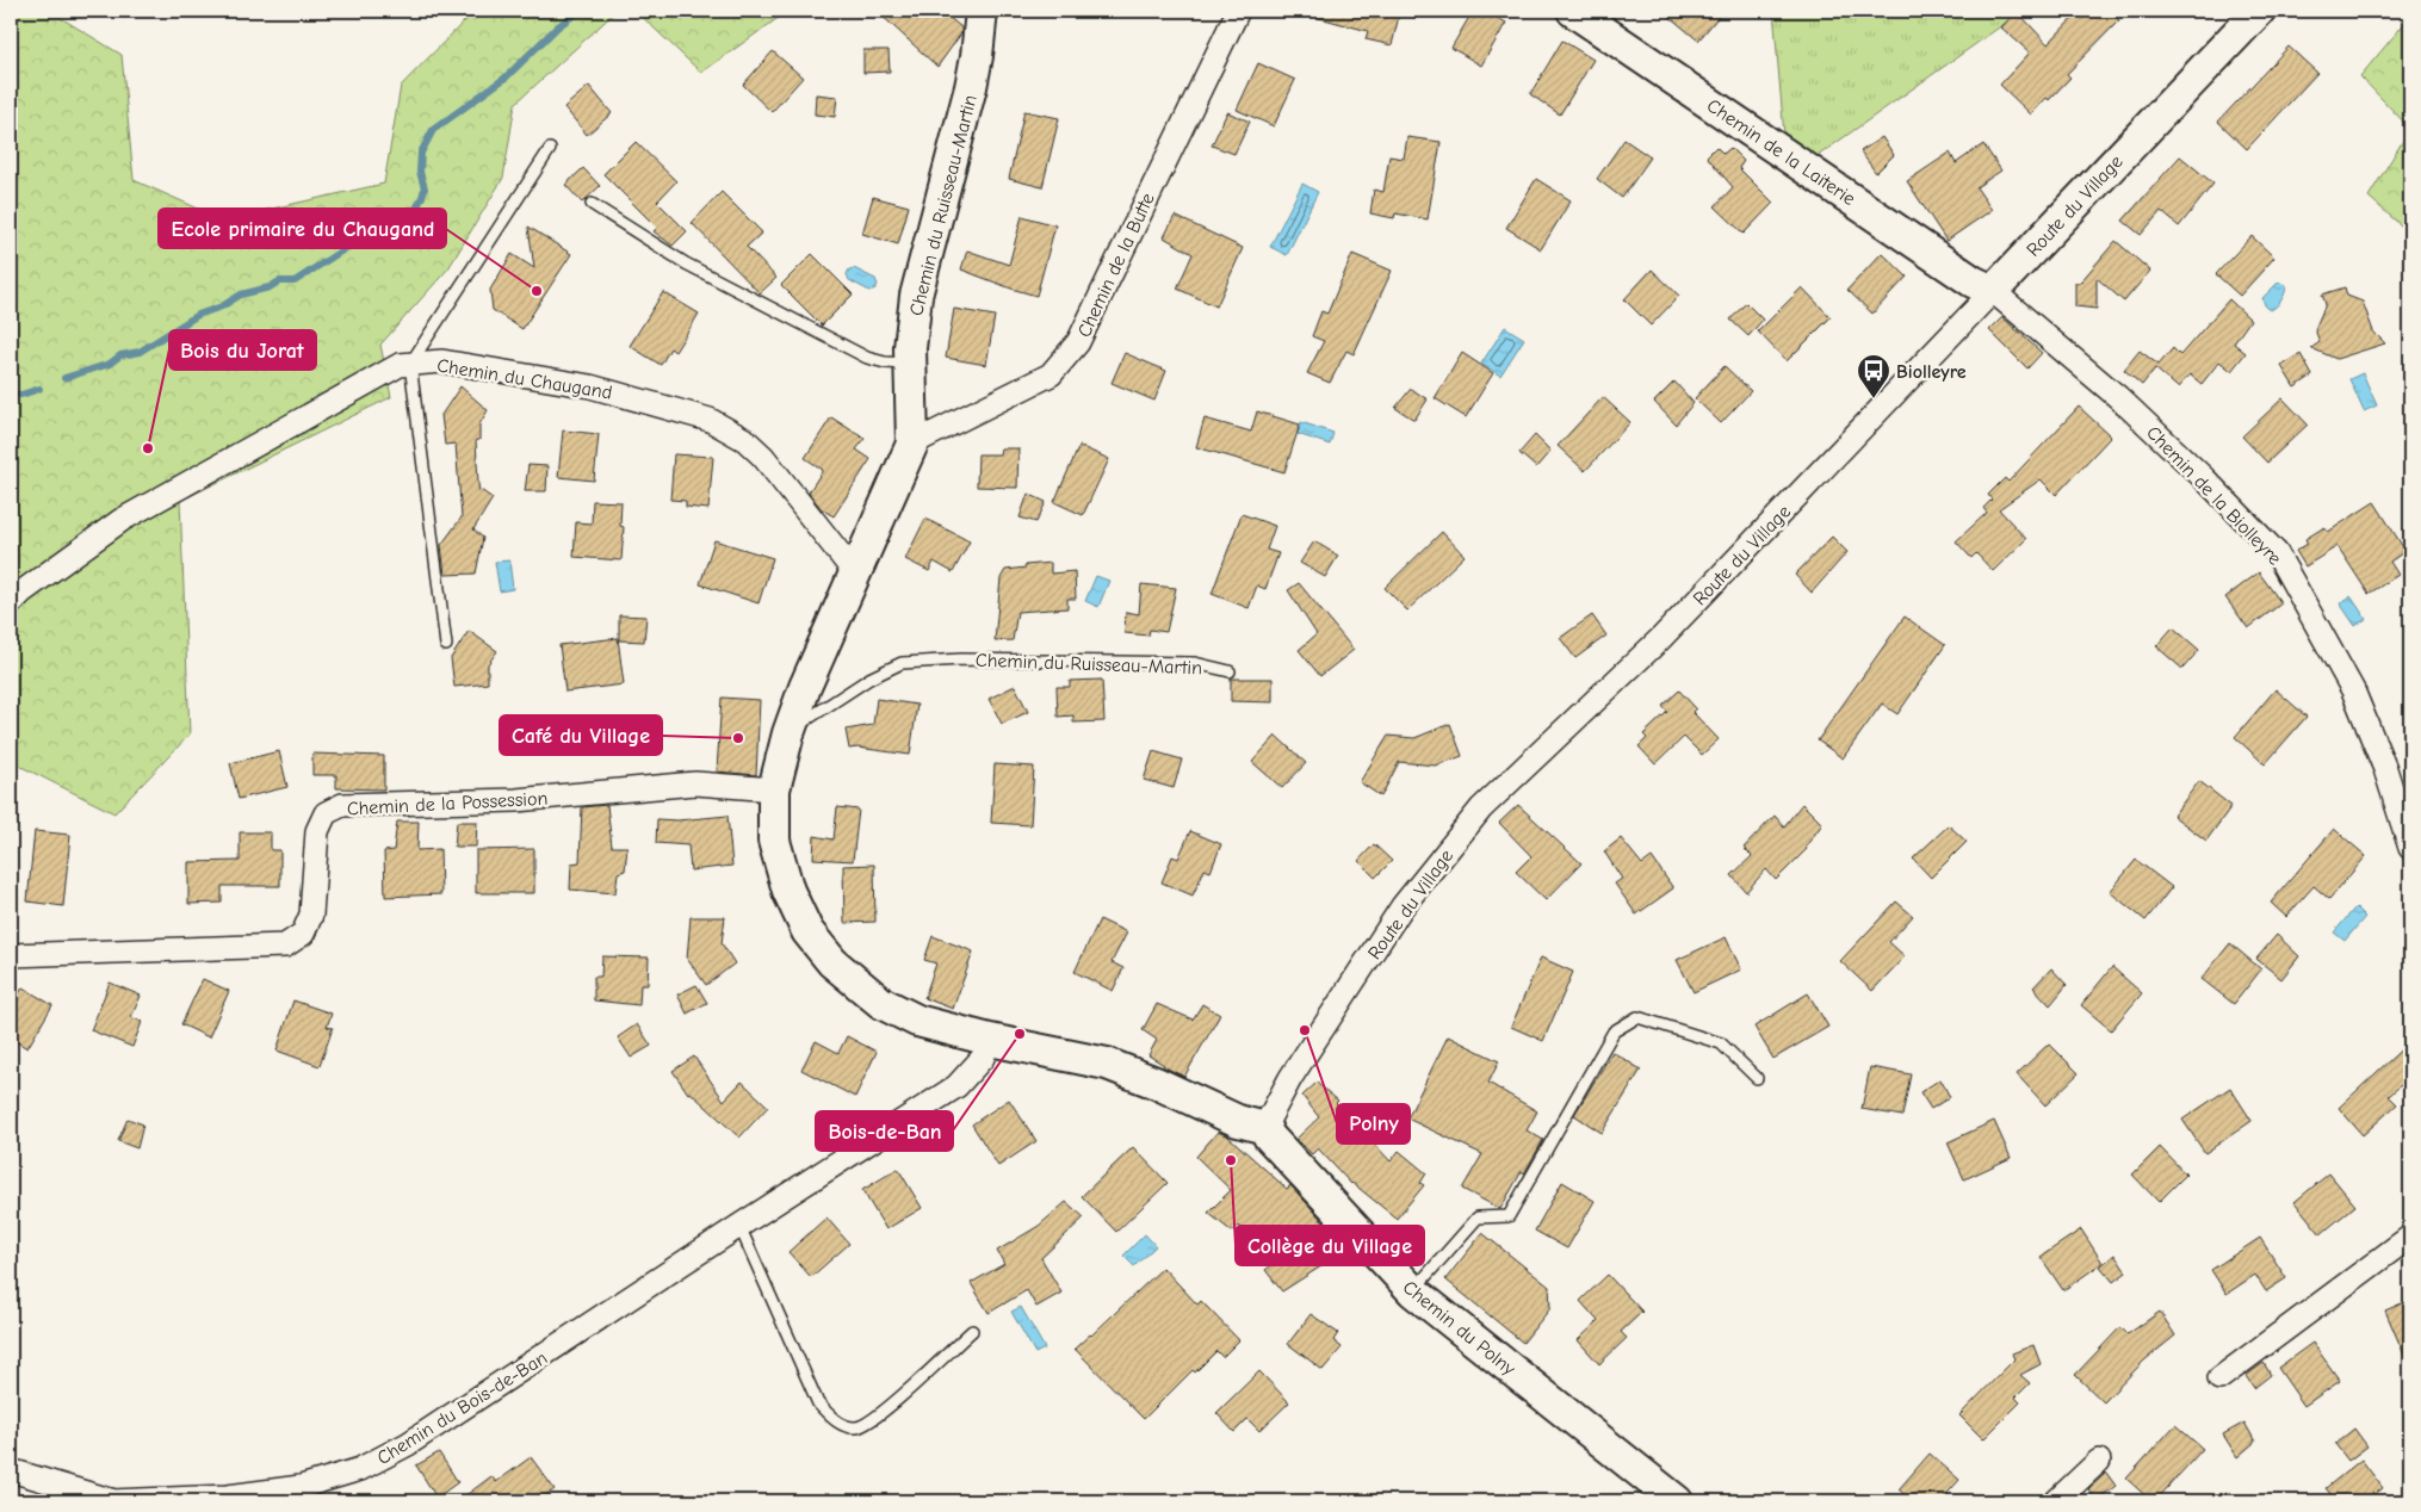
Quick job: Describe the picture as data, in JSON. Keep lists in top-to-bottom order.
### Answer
{
  "streets": {
    "street": [
      "Chemin de la Laiterie",
      "Chemin du Ruisseau-Martin",
      "Route du Village",
      "Chemin de la Butte",
      "Chemin du Chaugand",
      "Chemin de la Biolleyre",
      "Chemin de la Possession",
      "Chemin du Polny",
      "Chemin du Bois-de-Ban"
    ]
  },
  "crossings": [
    ["Chemin de la Laiterie", "Route du Village"],
    ["Chemin de la Laiterie", "Chemin de la Biolleyre"],
    ["Chemin du Ruisseau-Martin", "Route du Village"],
    ["Chemin du Ruisseau-Martin", "Chemin de la Butte"],
    ["Chemin du Ruisseau-Martin", "Chemin du Chaugand"],
    ["Chemin du Ruisseau-Martin", "Chemin de la Possession"],
    ["Chemin du Ruisseau-Martin", "Chemin du Polny"],
    ["Chemin du Ruisseau-Martin", "Chemin du Bois-de-Ban"],
    ["Route du Village", "Chemin de la Biolleyre"],
    ["Route du Village", "Chemin du Polny"]
  ],
  "places": {
    "other": [
      "Ecole primaire du Chaugand",
      "Bois du Jorat",
      "Café du Village",
      "Polny",
      "Bois-de-Ban",
      "Collège du Village"
    ],
    "bus stop": ["Biolleyre"]
  }
}
